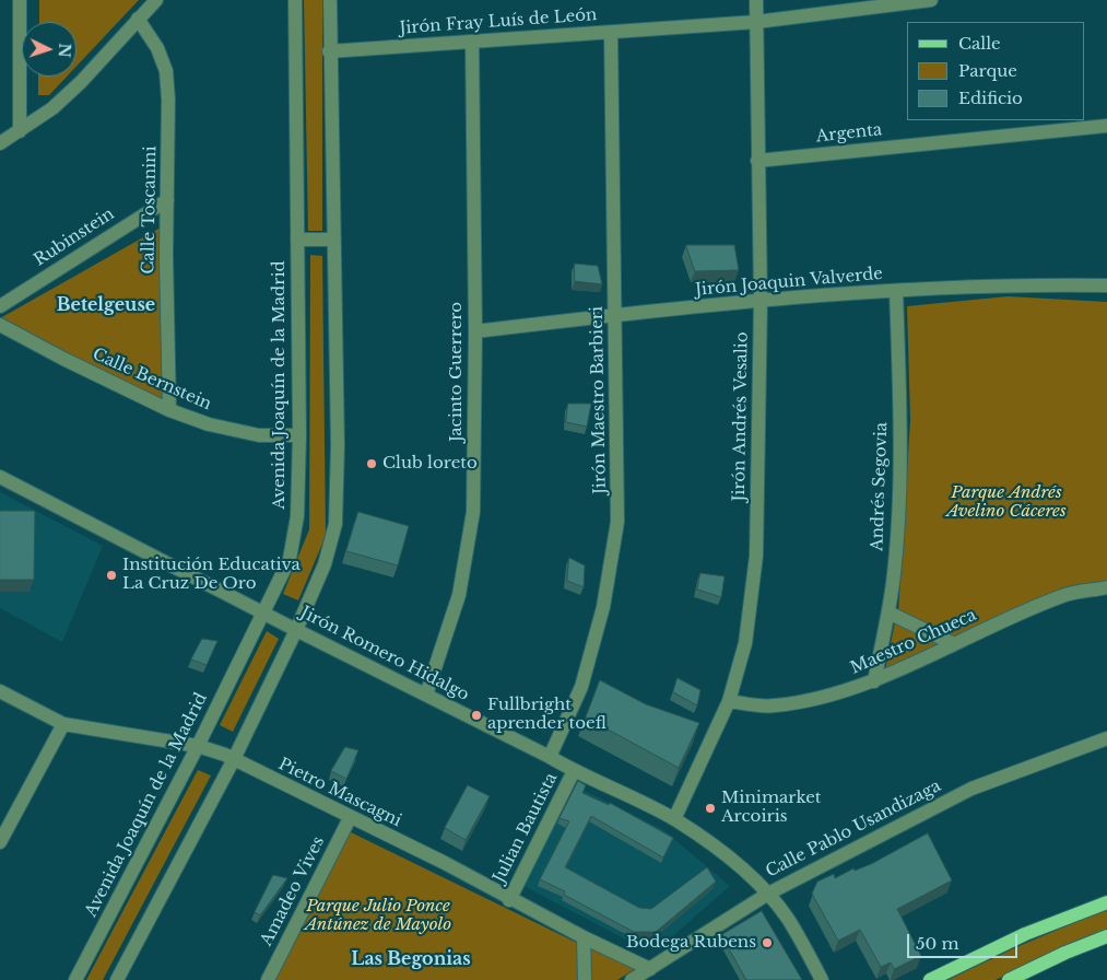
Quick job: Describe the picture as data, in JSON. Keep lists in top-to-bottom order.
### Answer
{
  "streets": {
    "street": [
      "Jirón Fray Luís de León",
      "Argenta",
      "Calle Toscanini",
      "Rubinstein",
      "Jirón Joaquin Valverde",
      "Jacinto Guerrero",
      "Calle Bernstein",
      "Avenida Joaquín de la Madrid",
      "Jirón Maestro Barbieri",
      "Jirón Andrés Vesalio",
      "Andrés Segovia",
      "Maestro Chueca",
      "Jirón Romero Hidalgo",
      "Pietro Mascagni",
      "Julian Bautista",
      "Calle Pablo Usandizaga",
      "Amadeo Vives"
    ]
  },
  "crossings": [
    ["Jirón Fray Luís de León", "Jacinto Guerrero"],
    ["Jirón Fray Luís de León", "Jirón Maestro Barbieri"],
    ["Jirón Fray Luís de León", "Jirón Andrés Vesalio"],
    ["Argenta", "Jirón Andrés Vesalio"],
    ["Calle Toscanini", "Rubinstein"],
    ["Calle Toscanini", "Calle Bernstein"],
    ["Jirón Joaquin Valverde", "Jacinto Guerrero"],
    ["Jirón Joaquin Valverde", "Jirón Maestro Barbieri"],
    ["Jirón Joaquin Valverde", "Jirón Andrés Vesalio"],
    ["Jirón Joaquin Valverde", "Andrés Segovia"],
    ["Jacinto Guerrero", "Jirón Romero Hidalgo"],
    ["Calle Bernstein", "Avenida Joaquín de la Madrid"],
    ["Avenida Joaquín de la Madrid", "Jirón Romero Hidalgo"],
    ["Avenida Joaquín de la Madrid", "Pietro Mascagni"],
    ["Jirón Maestro Barbieri", "Jirón Romero Hidalgo"],
    ["Jirón Andrés Vesalio", "Maestro Chueca"],
    ["Jirón Andrés Vesalio", "Jirón Romero Hidalgo"],
    ["Andrés Segovia", "Maestro Chueca"],
    ["Jirón Romero Hidalgo", "Julian Bautista"],
    ["Jirón Romero Hidalgo", "Calle Pablo Usandizaga"],
    ["Pietro Mascagni", "Julian Bautista"],
    ["Pietro Mascagni", "Calle Pablo Usandizaga"],
    ["Pietro Mascagni", "Amadeo Vives"]
  ],
  "districts": ["Betelgeuse", "Las Begonias"],
  "parks": ["Parque Andrés Avelino Cáceres", "Parque Julio Ponce Antúnez de Mayolo"],
  "places": [
    "Club loreto",
    "Institución Educativa La Cruz De Oro",
    "Fullbright aprender toefl",
    "Minimarket Arcoiris",
    "Bodega Rubens"
  ],
  "legend": ["Calle", "Parque", "Edificio"],
  "scale_bar": "50 m",
  "north": "right"
}
